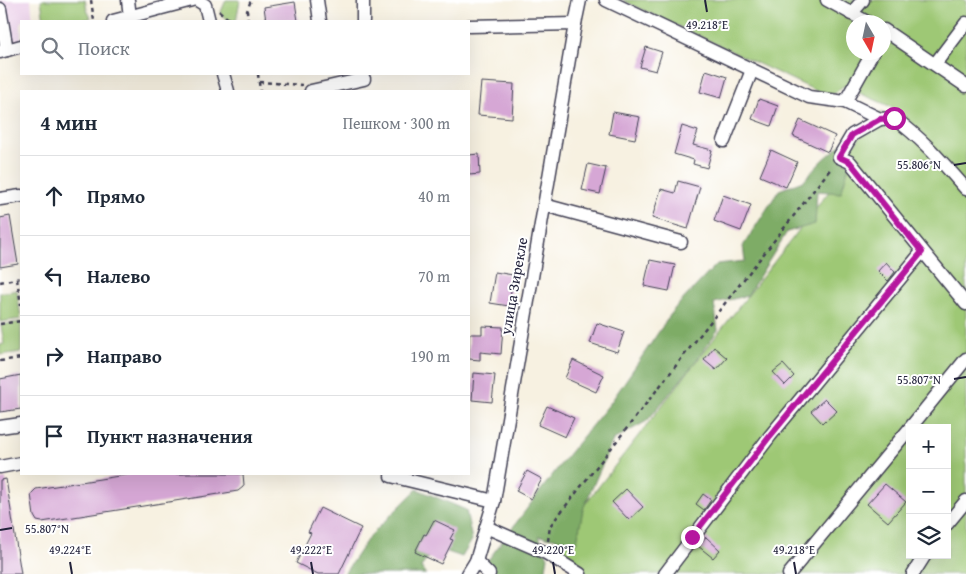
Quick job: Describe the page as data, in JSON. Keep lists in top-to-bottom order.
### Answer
{
  "streets": {
    "street": ["улица Зирекле"]
  },
  "north": "bottom",
  "page": {
    "search": "Поиск",
    "heading": ["4 мин", "Пешком · 300 m"],
    "list": [
      ["Прямо", "40 m"],
      ["Налево", "70 m"],
      ["Направо", "190 m"],
      "Пункт назначения"
    ],
    "map_buttons": ["+", "−"]
  },
  "coordinates": [
    "49.218°E",
    "55.806°N",
    "55.807°N",
    "49.224°E",
    "49.222°E",
    "49.220°E"
  ]
}
